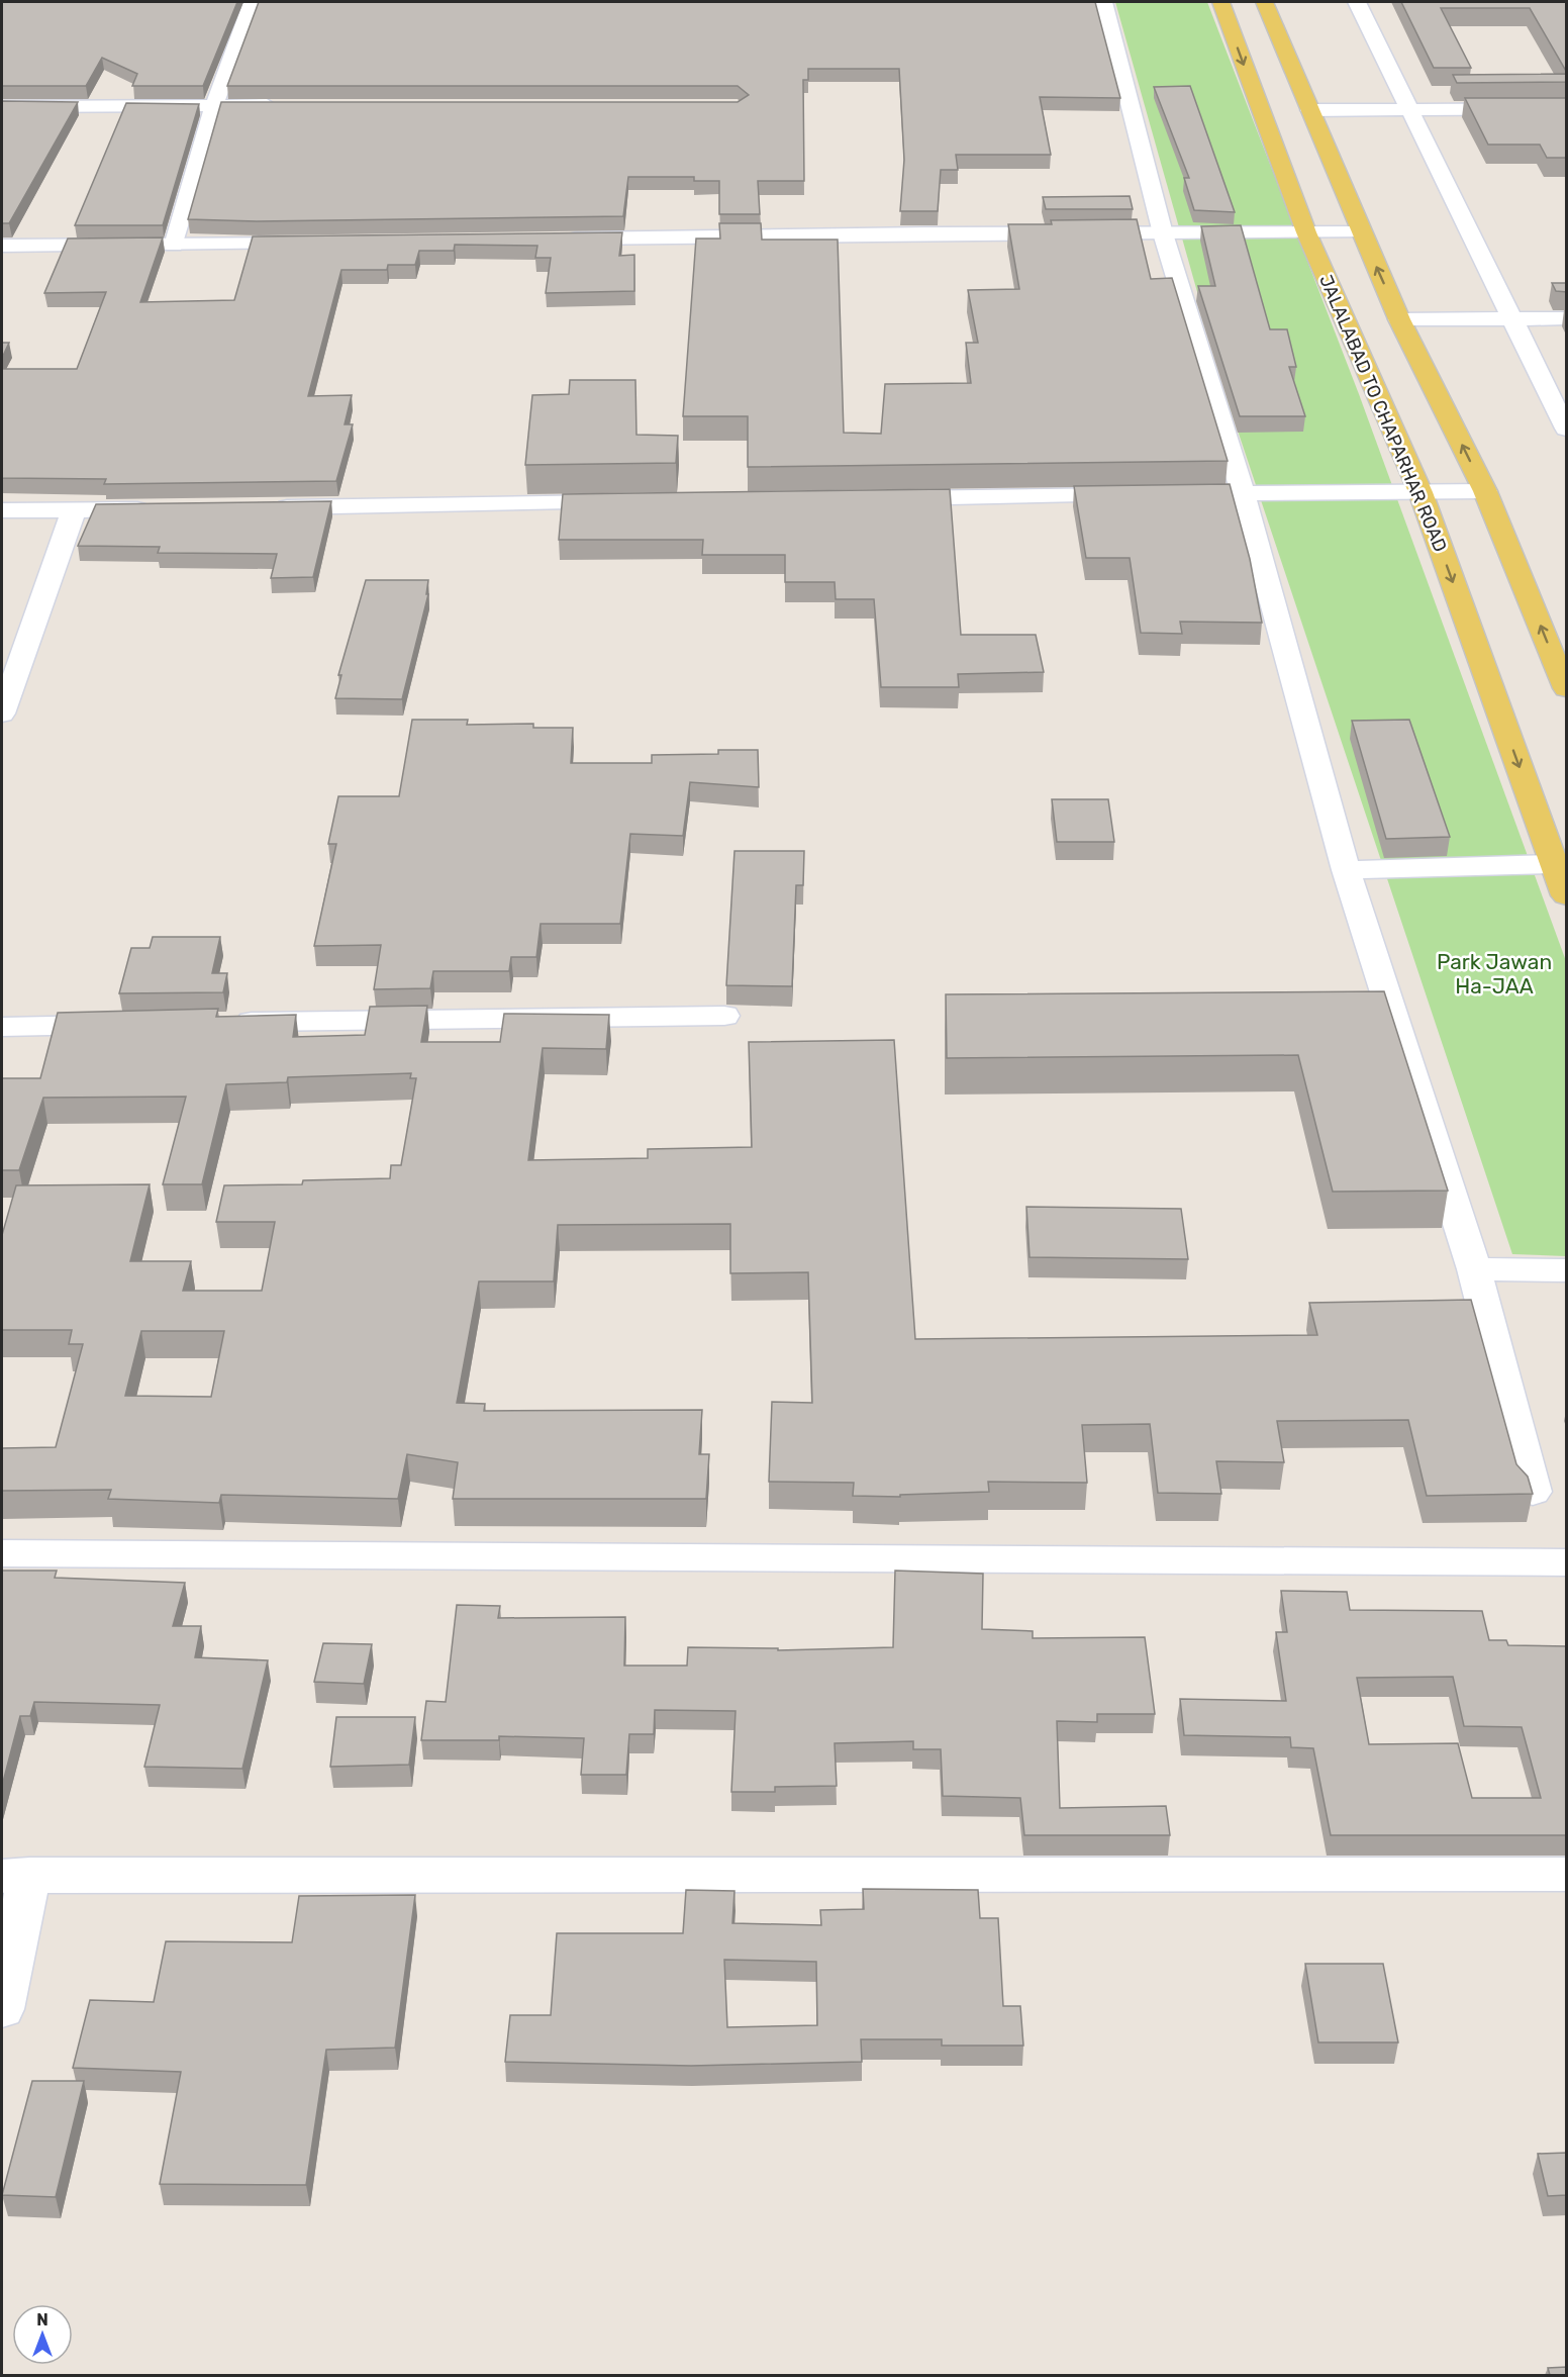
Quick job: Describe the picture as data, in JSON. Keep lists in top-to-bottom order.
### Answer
{
  "streets": {
    "main road": ["JALALABAD TO CHAPARHAR ROAD"]
  },
  "parks": ["Park Jawan Ha-JAA"],
  "north": "top"
}
